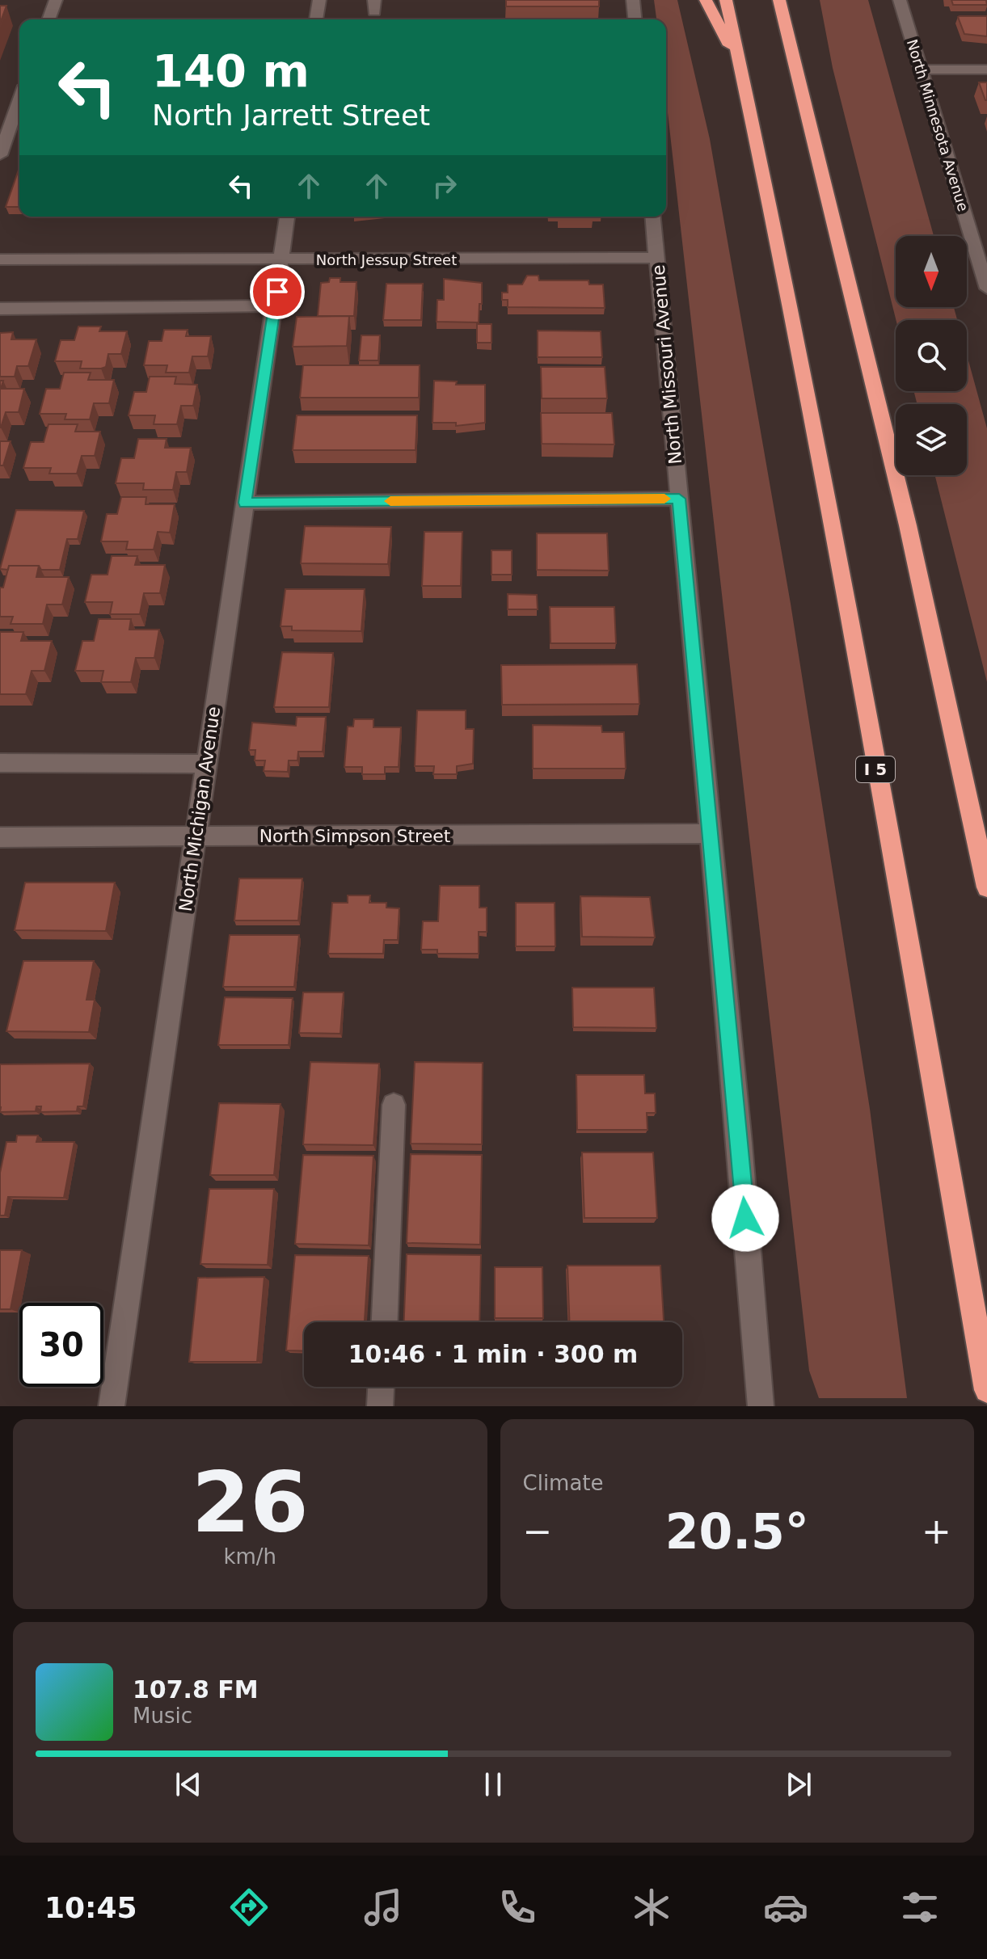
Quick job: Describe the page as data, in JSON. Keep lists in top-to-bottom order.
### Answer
{
  "streets": {
    "highway": ["I 5"],
    "street": [
      "North Minnesota Avenue",
      "North Jessup Street",
      "North Missouri Avenue",
      "North Michigan Avenue",
      "North Simpson Street"
    ]
  },
  "crossings": [
    ["North Jessup Street", "North Missouri Avenue"],
    ["North Jessup Street", "North Michigan Avenue"],
    ["North Missouri Avenue", "North Simpson Street"],
    ["North Michigan Avenue", "North Simpson Street"]
  ],
  "north": "bottom",
  "page": {
    "turn": ["140 m", "North Jarrett Street"],
    "limit": "30",
    "trip": "10:46 · 1 min · 300 m",
    "tile": [
      ["26", "km/h"],
      "Climate"
    ],
    "heat": ["−", "20.5°", "+"],
    "song": ["107.8 FM", "Music"],
    "tabs": "10:45"
  }
}
